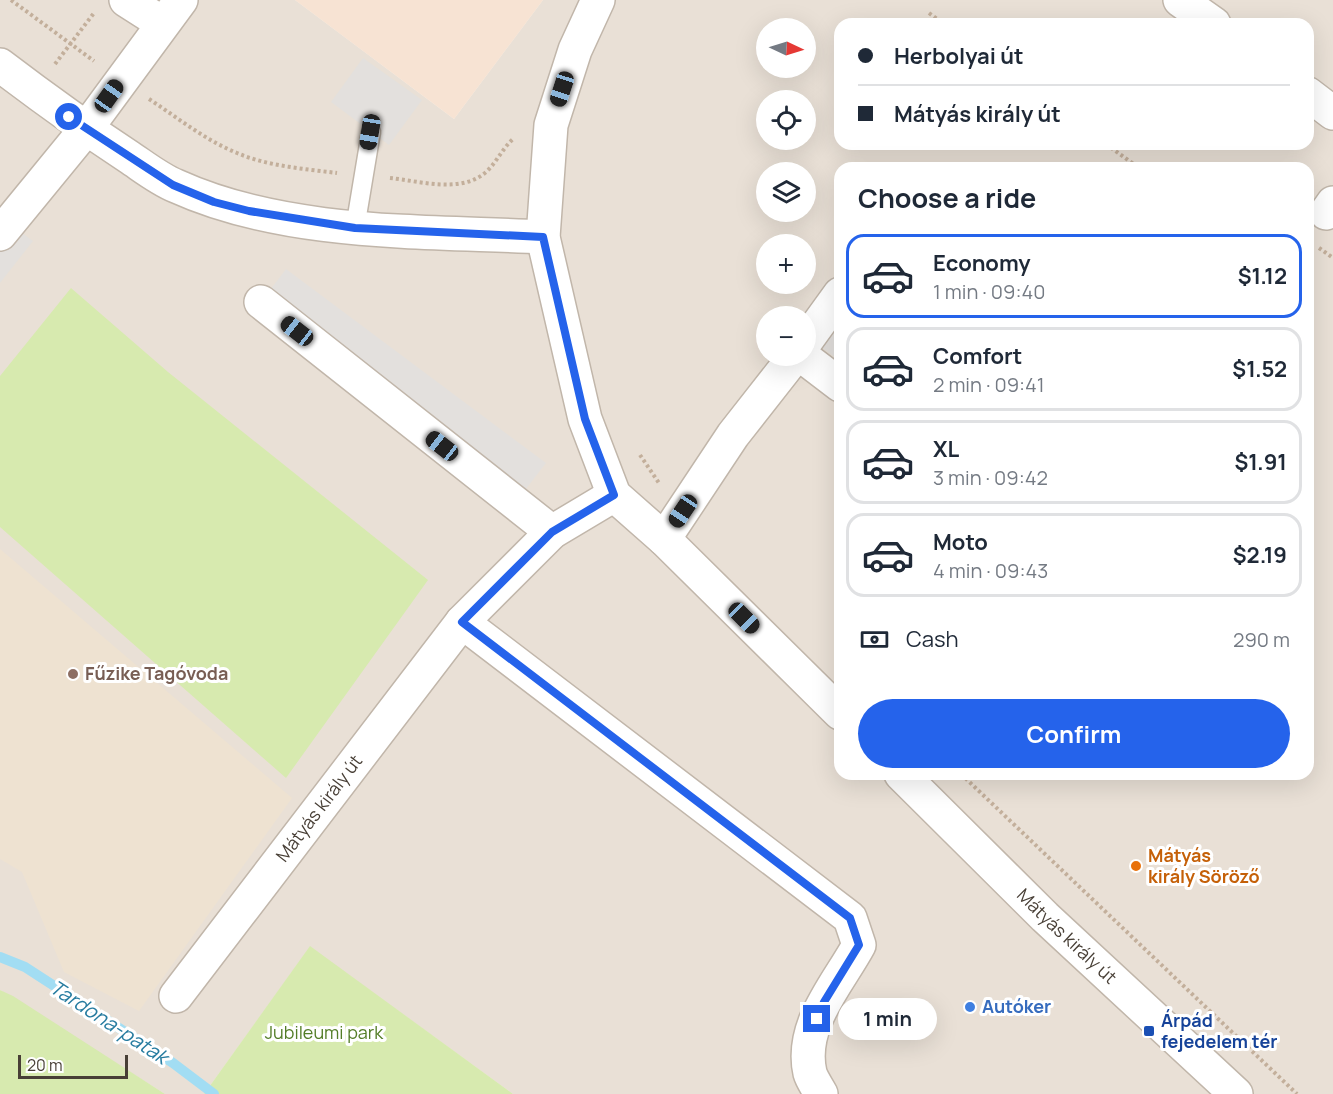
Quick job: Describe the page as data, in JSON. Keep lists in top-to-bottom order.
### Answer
{
  "streets": {
    "street": ["Mátyás király út"]
  },
  "water": ["Tardona-patak"],
  "parks": ["Jubileumi park"],
  "places": {
    "other": ["Fűzike Tagóvoda", "Mátyás király Söröző", "Autóker"],
    "transit": ["Árpád fejedelem tér"]
  },
  "scale_bar": "20 m",
  "north": "right",
  "page": {
    "map_buttons": ["+", "−"],
    "banner": ["Herbolyai út", "Mátyás király út"],
    "heading": "Choose a ride",
    "list": [
      {
        "name": "Economy",
        "note": "1 min · 09:40",
        "value": "$1.12"
      },
      {
        "name": "Comfort",
        "note": "2 min · 09:41",
        "value": "$1.52"
      },
      {
        "name": "XL",
        "note": "3 min · 09:42",
        "value": "$1.91"
      },
      {
        "name": "Moto",
        "note": "4 min · 09:43",
        "value": "$2.19"
      }
    ],
    "pay": ["Cash", "290 m"],
    "buttons": "Confirm",
    "bubble": "1 min",
    "scale": "20 m"
  }
}
